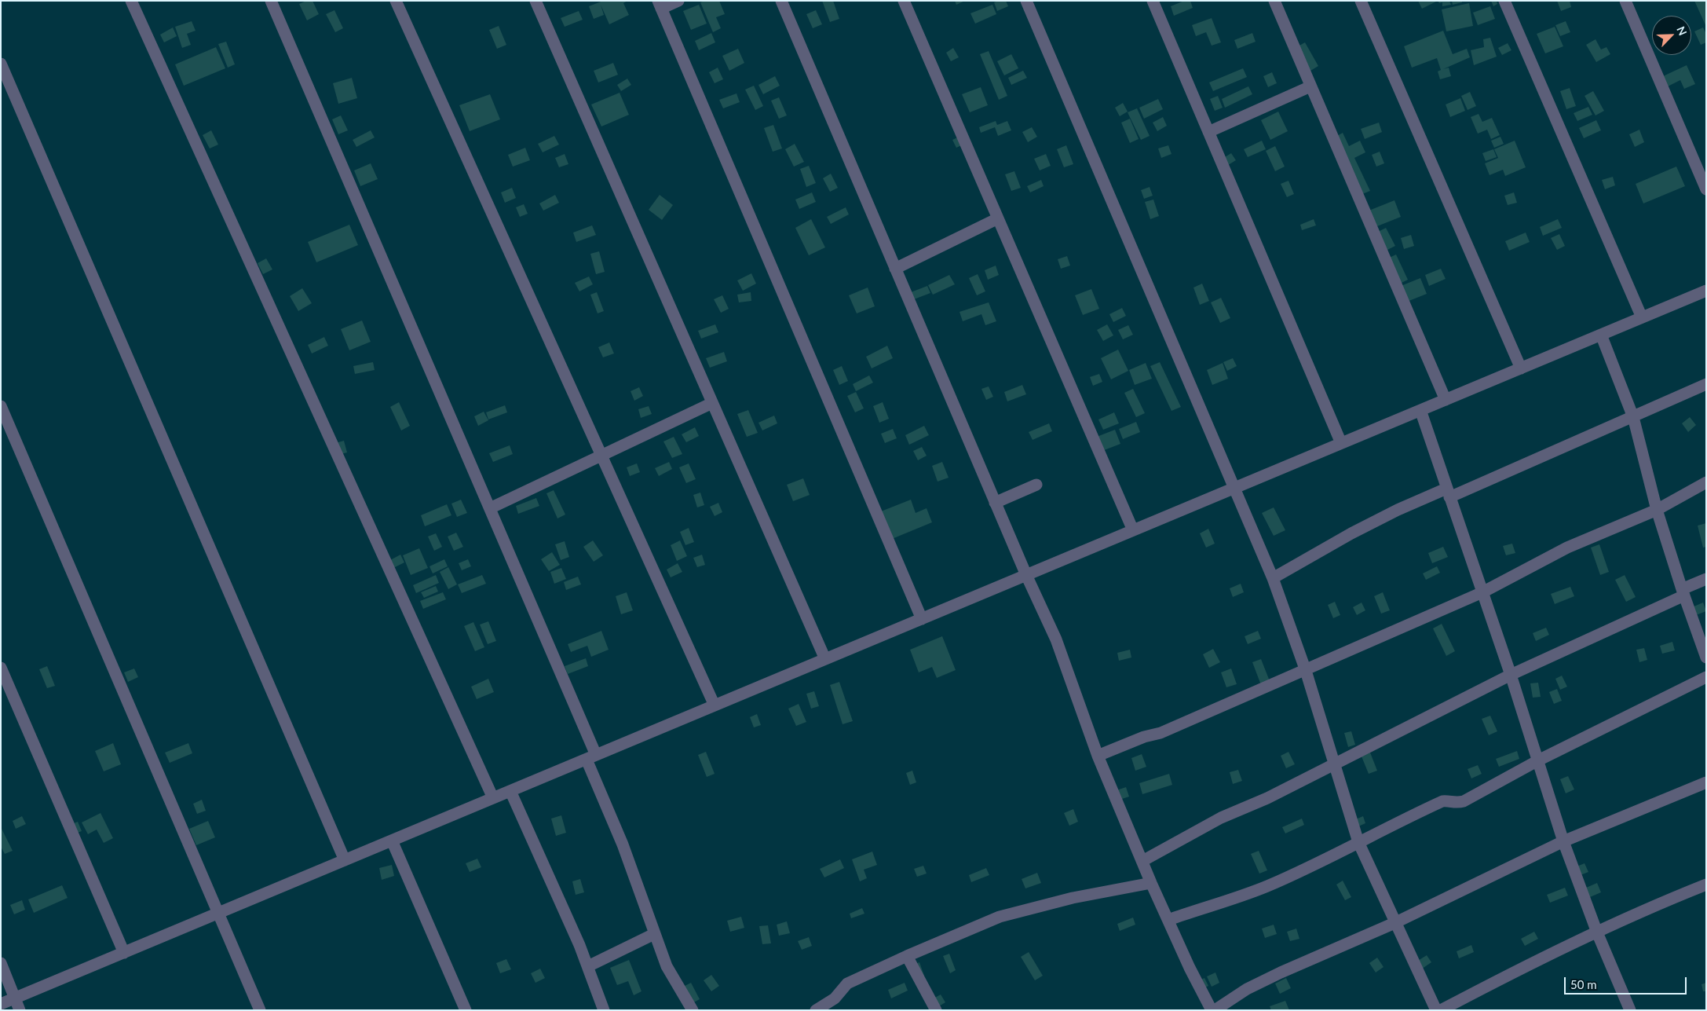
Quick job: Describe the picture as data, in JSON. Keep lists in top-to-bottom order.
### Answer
{
  "scale_bar": "50 m",
  "north": "top right"
}
